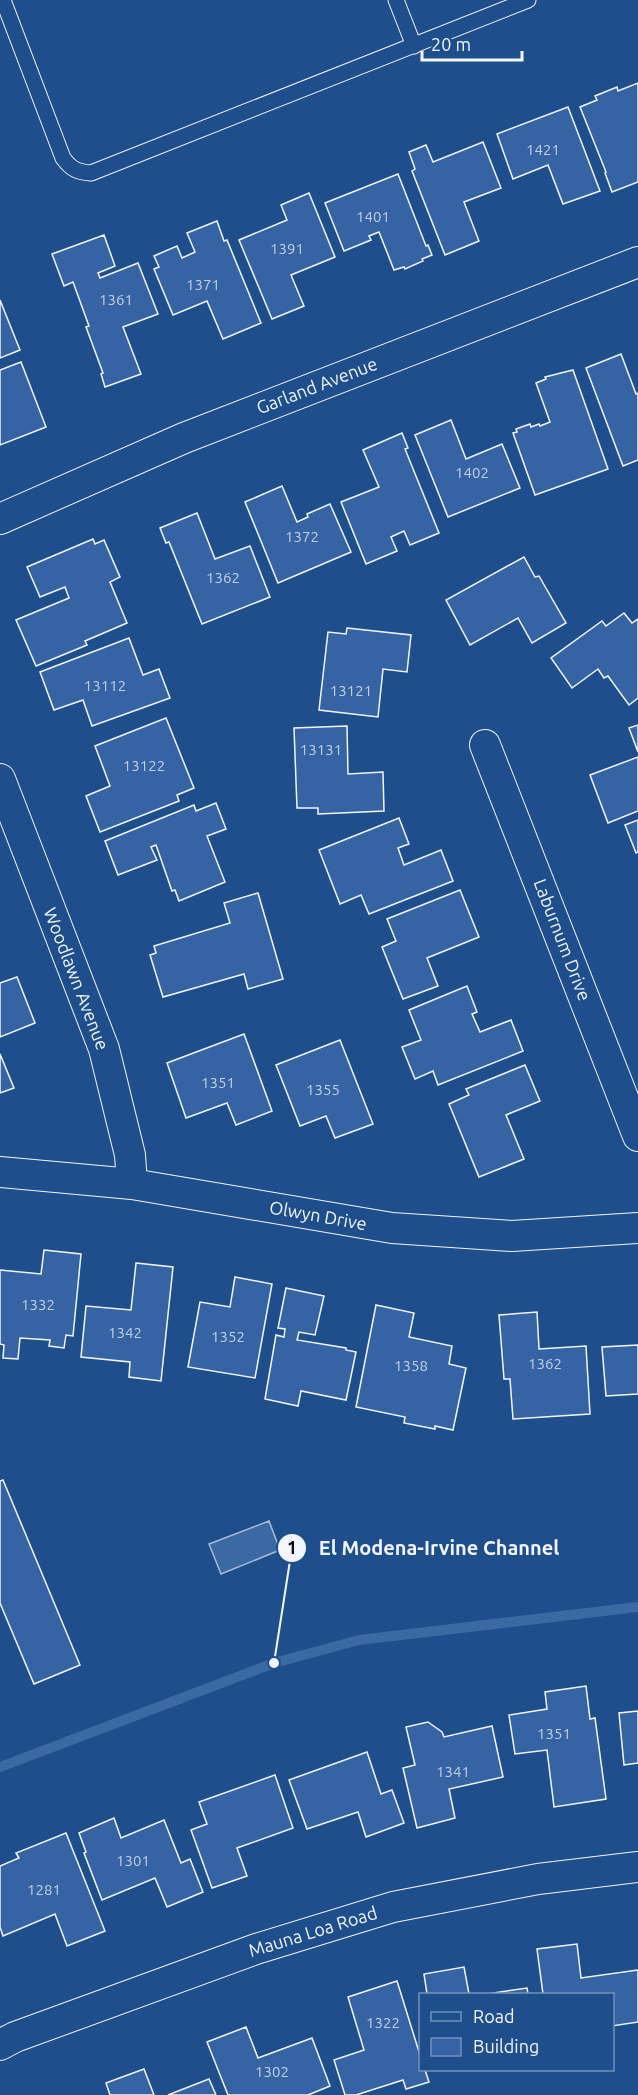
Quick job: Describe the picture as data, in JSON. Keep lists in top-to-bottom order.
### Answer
{
  "streets": {
    "street": [
      "Garland Avenue",
      "Laburnum Drive",
      "Woodlawn Avenue",
      "Olwyn Drive",
      "Mauna Loa Road"
    ]
  },
  "crossings": [
    ["Woodlawn Avenue", "Olwyn Drive"]
  ],
  "places": ["El Modena-Irvine Channel"],
  "house_numbers": [
    "1421",
    "1401",
    "1391",
    "1371",
    "1361",
    "1402",
    "1372",
    "1362",
    "13112",
    "13121",
    "13131",
    "13122",
    "1351",
    "1355",
    "1332",
    "1342",
    "1352",
    "1362",
    "1358",
    "1351",
    "1341",
    "1301",
    "1281",
    "1322",
    "1302"
  ],
  "legend": ["Road", "Building"],
  "scale_bar": "20 m"
}
